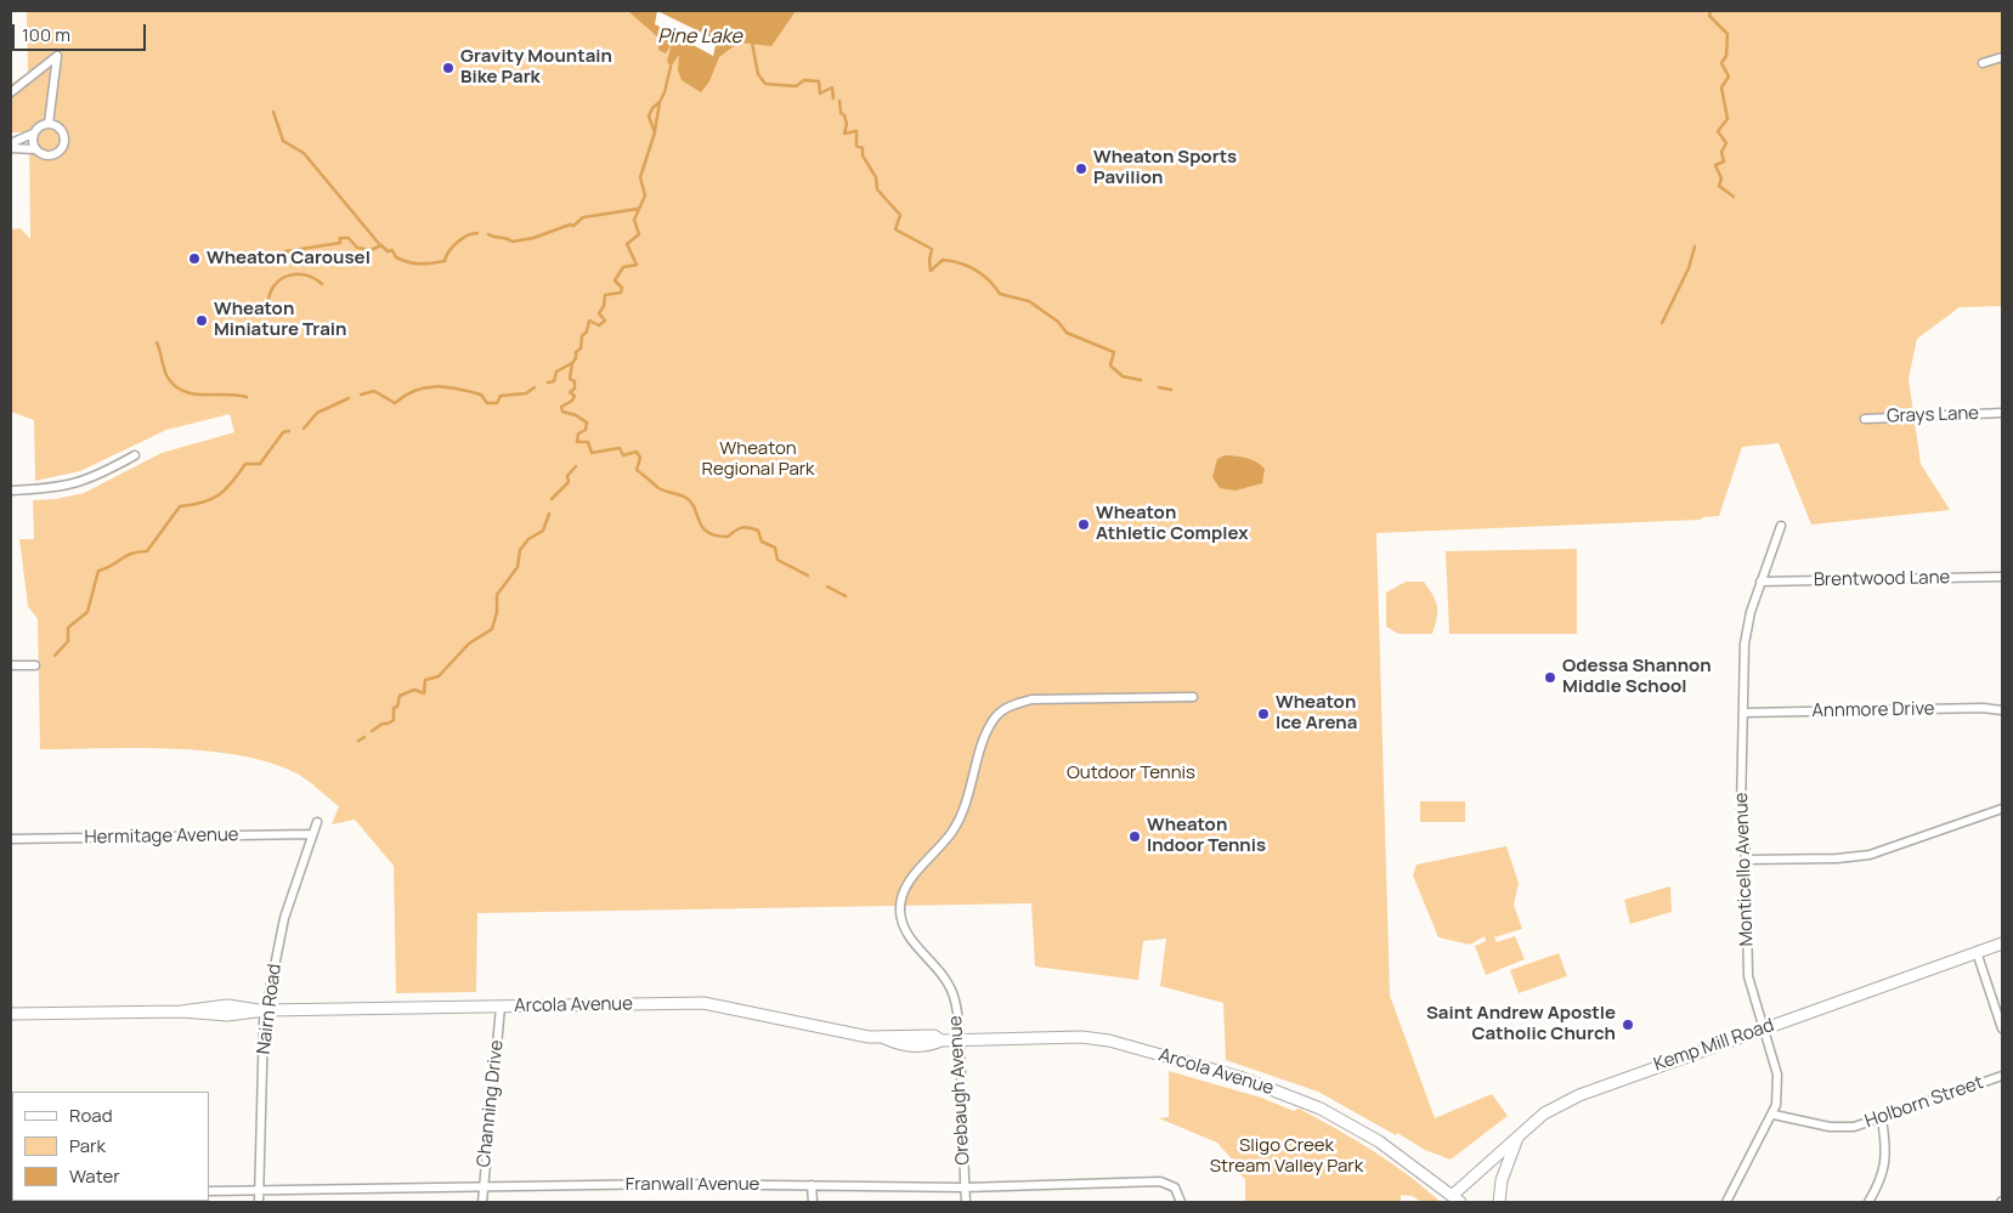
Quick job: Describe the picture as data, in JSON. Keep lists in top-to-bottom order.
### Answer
{
  "streets": {
    "street": [
      "Grays Lane",
      "Brentwood Lane",
      "Annmore Drive",
      "Hermitage Avenue",
      "Monticello Avenue",
      "Arcola Avenue",
      "Nairn Road",
      "Kemp Mill Road",
      "Orebaugh Avenue",
      "Holborn Street",
      "Channing Drive",
      "Franwall Avenue"
    ]
  },
  "crossings": [
    ["Brentwood Lane", "Monticello Avenue"],
    ["Annmore Drive", "Monticello Avenue"],
    ["Hermitage Avenue", "Nairn Road"],
    ["Monticello Avenue", "Kemp Mill Road"],
    ["Monticello Avenue", "Holborn Street"],
    ["Arcola Avenue", "Nairn Road"],
    ["Arcola Avenue", "Kemp Mill Road"],
    ["Arcola Avenue", "Orebaugh Avenue"],
    ["Arcola Avenue", "Channing Drive"],
    ["Nairn Road", "Franwall Avenue"],
    ["Orebaugh Avenue", "Franwall Avenue"],
    ["Channing Drive", "Franwall Avenue"]
  ],
  "water": ["Pine Lake"],
  "parks": ["Wheaton Regional Park", "Outdoor Tennis", "Sligo Creek Stream Valley Park"],
  "places": [
    "Gravity Mountain Bike Park",
    "Wheaton Sports Pavilion",
    "Wheaton Carousel",
    "Wheaton Miniature Train",
    "Wheaton Athletic Complex",
    "Odessa Shannon Middle School",
    "Wheaton Ice Arena",
    "Wheaton Indoor Tennis",
    "Saint Andrew Apostle Catholic Church"
  ],
  "legend": ["Road", "Park", "Water"],
  "scale_bar": "100 m"
}
